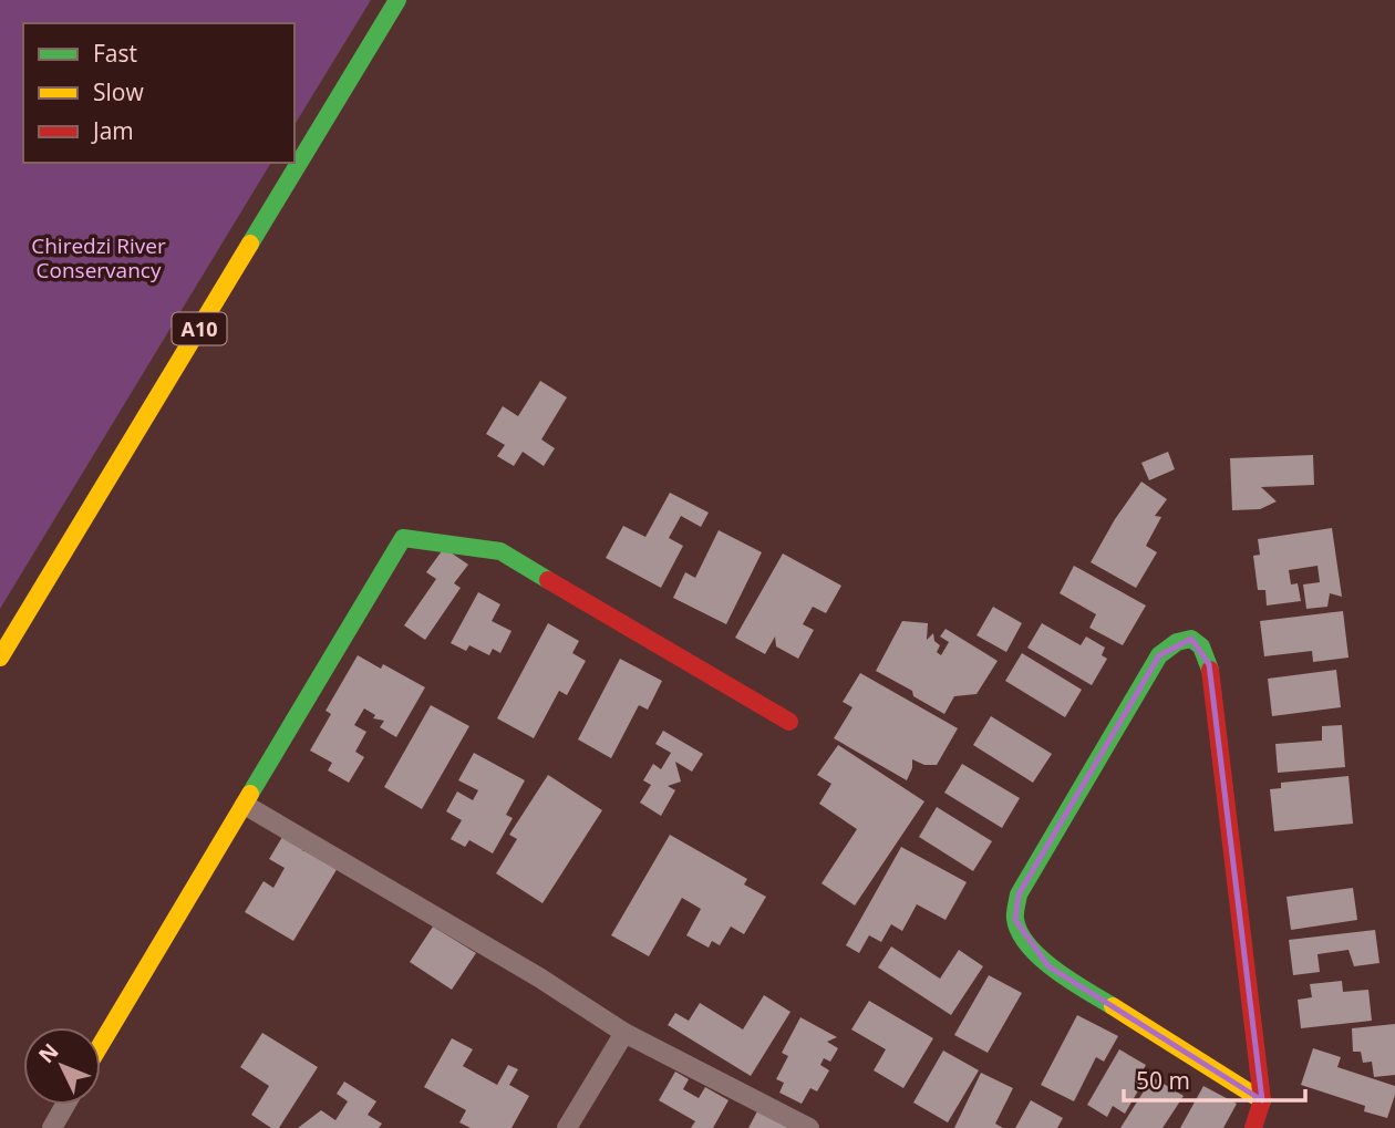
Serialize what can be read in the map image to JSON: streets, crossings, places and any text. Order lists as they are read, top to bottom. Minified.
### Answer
{"streets":{"main road":["A10"]},"parks":["Chiredzi River Conservancy"],"legend":["Fast","Slow","Jam"],"scale_bar":"50 m","north":"top left"}
